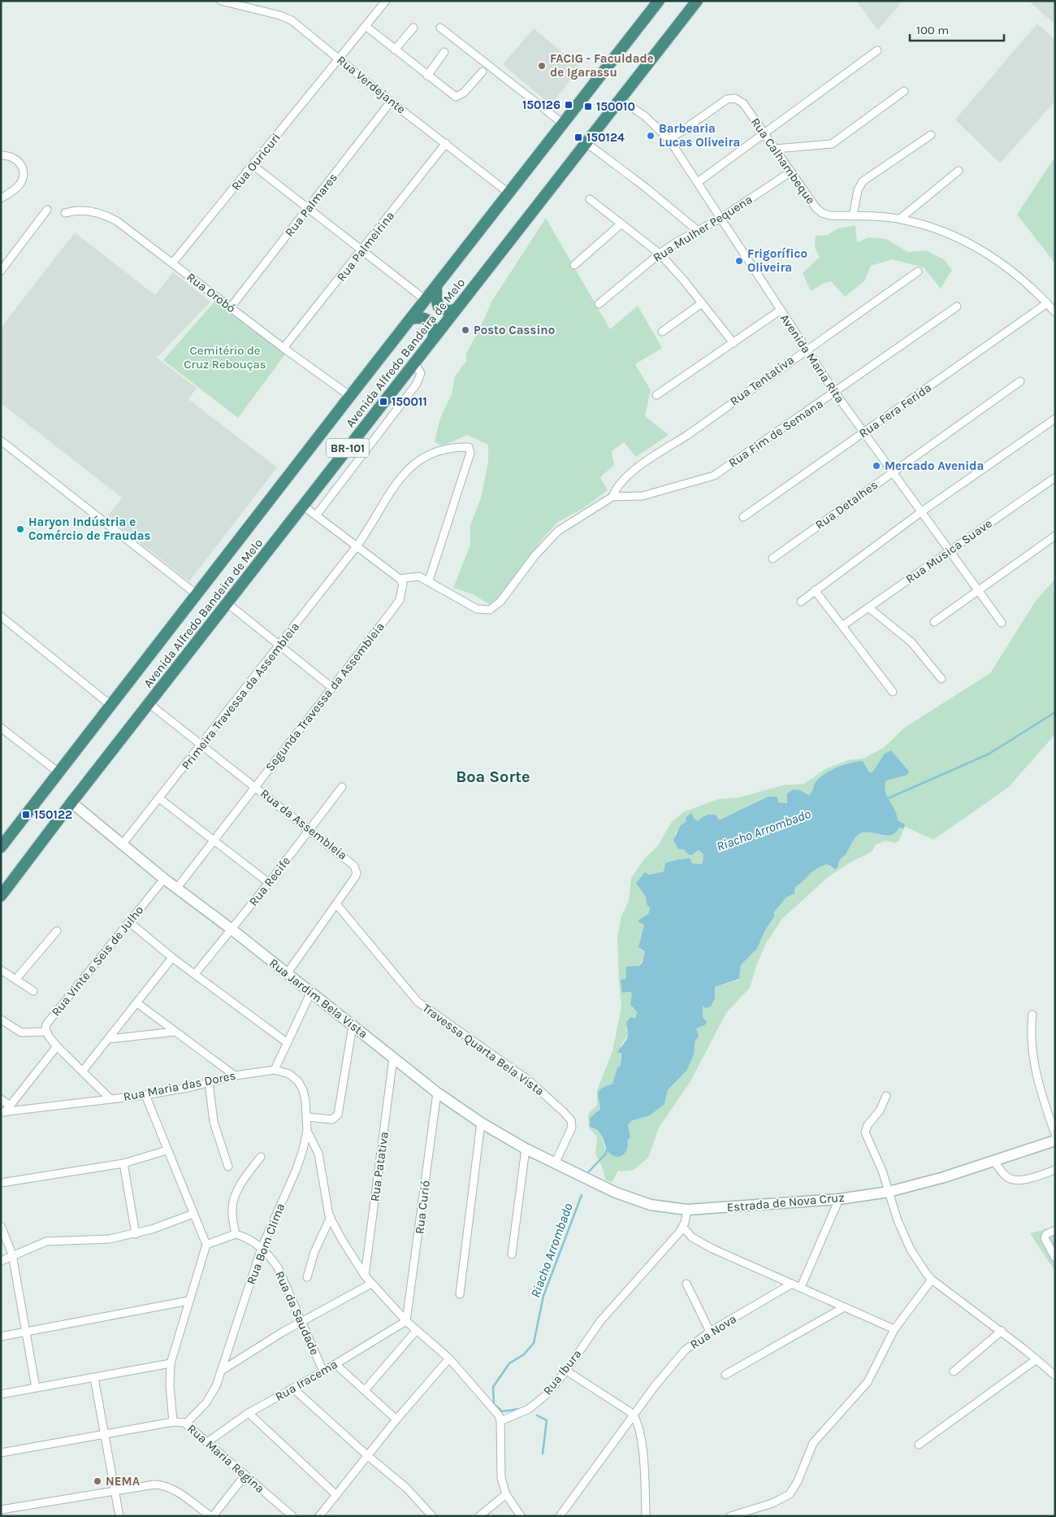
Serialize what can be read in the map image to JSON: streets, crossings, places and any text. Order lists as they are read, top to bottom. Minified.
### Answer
{"streets":{"highway":["Avenida Alfredo Bandeira de Melo","BR-101"],"main road":["Rua Jardim Bela Vista","Estrada de Nova Cruz"],"street":["Rua Verdejante","Rua Calhambeque","Rua Ouricuri","Rua Palmares","Rua Mulher Pequena","Rua Palmeirina","Rua Orobó","Avenida Maria Rita","Rua Tentativa","Rua Fera Ferida","Rua Fim de Semana","Rua Detalhes","Rua Musica Suave","Primeira Travessa da Assembleia","Segunda Travessa da Assembleia","Rua da Assembleia","Rua Recife","Rua Vinte e Seis de Julho","Travessa Quarta Bela Vista","Rua Maria das Dores","Rua Patativa","Rua Curió","Rua Bom Clima","Rua da Saudade","Rua Nova","Rua Ibura","Rua Iracema","Rua Maria Regina"]},"crossings":[["Rua Verdejante","Rua Ouricuri"],["Rua Verdejante","Rua Palmares"],["Rua Verdejante","Rua Palmeirina"],["Rua Verdejante","Avenida Alfredo Bandeira de Melo"],["Rua Calhambeque","Rua Mulher Pequena"],["Rua Calhambeque","Avenida Maria Rita"],["Rua Calhambeque","Rua Fera Ferida"],["Rua Ouricuri","Rua Orobó"],["Rua Palmares","Rua Orobó"],["Rua Mulher Pequena","Avenida Maria Rita"],["Rua Palmeirina","Rua Orobó"],["Rua Orobó","Avenida Alfredo Bandeira de Melo"],["Avenida Alfredo Bandeira de Melo","Avenida Maria Rita"],["Avenida Alfredo Bandeira de Melo","Rua da Assembleia"],["Avenida Alfredo Bandeira de Melo","Rua Jardim Bela Vista"],["Avenida Maria Rita","Rua Tentativa"],["Avenida Maria Rita","Rua Fera Ferida"],["Avenida Maria Rita","Rua Fim de Semana"],["Avenida Maria Rita","Rua Detalhes"],["Avenida Maria Rita","Rua Musica Suave"],["Rua Tentativa","Rua Fim de Semana"],["Primeira Travessa da Assembleia","Rua da Assembleia"],["Primeira Travessa da Assembleia","Rua Jardim Bela Vista"],["Segunda Travessa da Assembleia","Rua da Assembleia"],["Segunda Travessa da Assembleia","Rua Jardim Bela Vista"],["Rua da Assembleia","Rua Recife"],["Rua da Assembleia","Rua Jardim Bela Vista"],["Rua da Assembleia","Travessa Quarta Bela Vista"],["Rua Recife","Rua Jardim Bela Vista"],["Rua Vinte e Seis de Julho","Rua Jardim Bela Vista"],["Rua Vinte e Seis de Julho","Rua Maria das Dores"],["Rua Jardim Bela Vista","Travessa Quarta Bela Vista"],["Rua Jardim Bela Vista","Rua Patativa"],["Rua Jardim Bela Vista","Estrada de Nova Cruz"],["Rua Jardim Bela Vista","Rua Curió"],["Rua Maria das Dores","Rua Bom Clima"],["Estrada de Nova Cruz","Rua Ibura"],["Rua Curió","Rua Iracema"],["Rua Bom Clima","Rua da Saudade"],["Rua Bom Clima","Rua Maria Regina"],["Rua da Saudade","Rua Iracema"],["Rua Iracema","Rua Maria Regina"]],"districts":["Boa Sorte"],"water":["Riacho Arrombado"],"parks":["Cemitério de Cruz Rebouças"],"places":{"other":["FACIG - Faculdade de Igarassu","Barbearia Lucas Oliveira","Frigorífico Oliveira","Posto Cassino","Mercado Avenida","Haryon Indústria e Comércio de Fraudas","NEMA"],"transit":["150126","150010","150124","150011","150122"]},"scale_bar":"100 m"}
